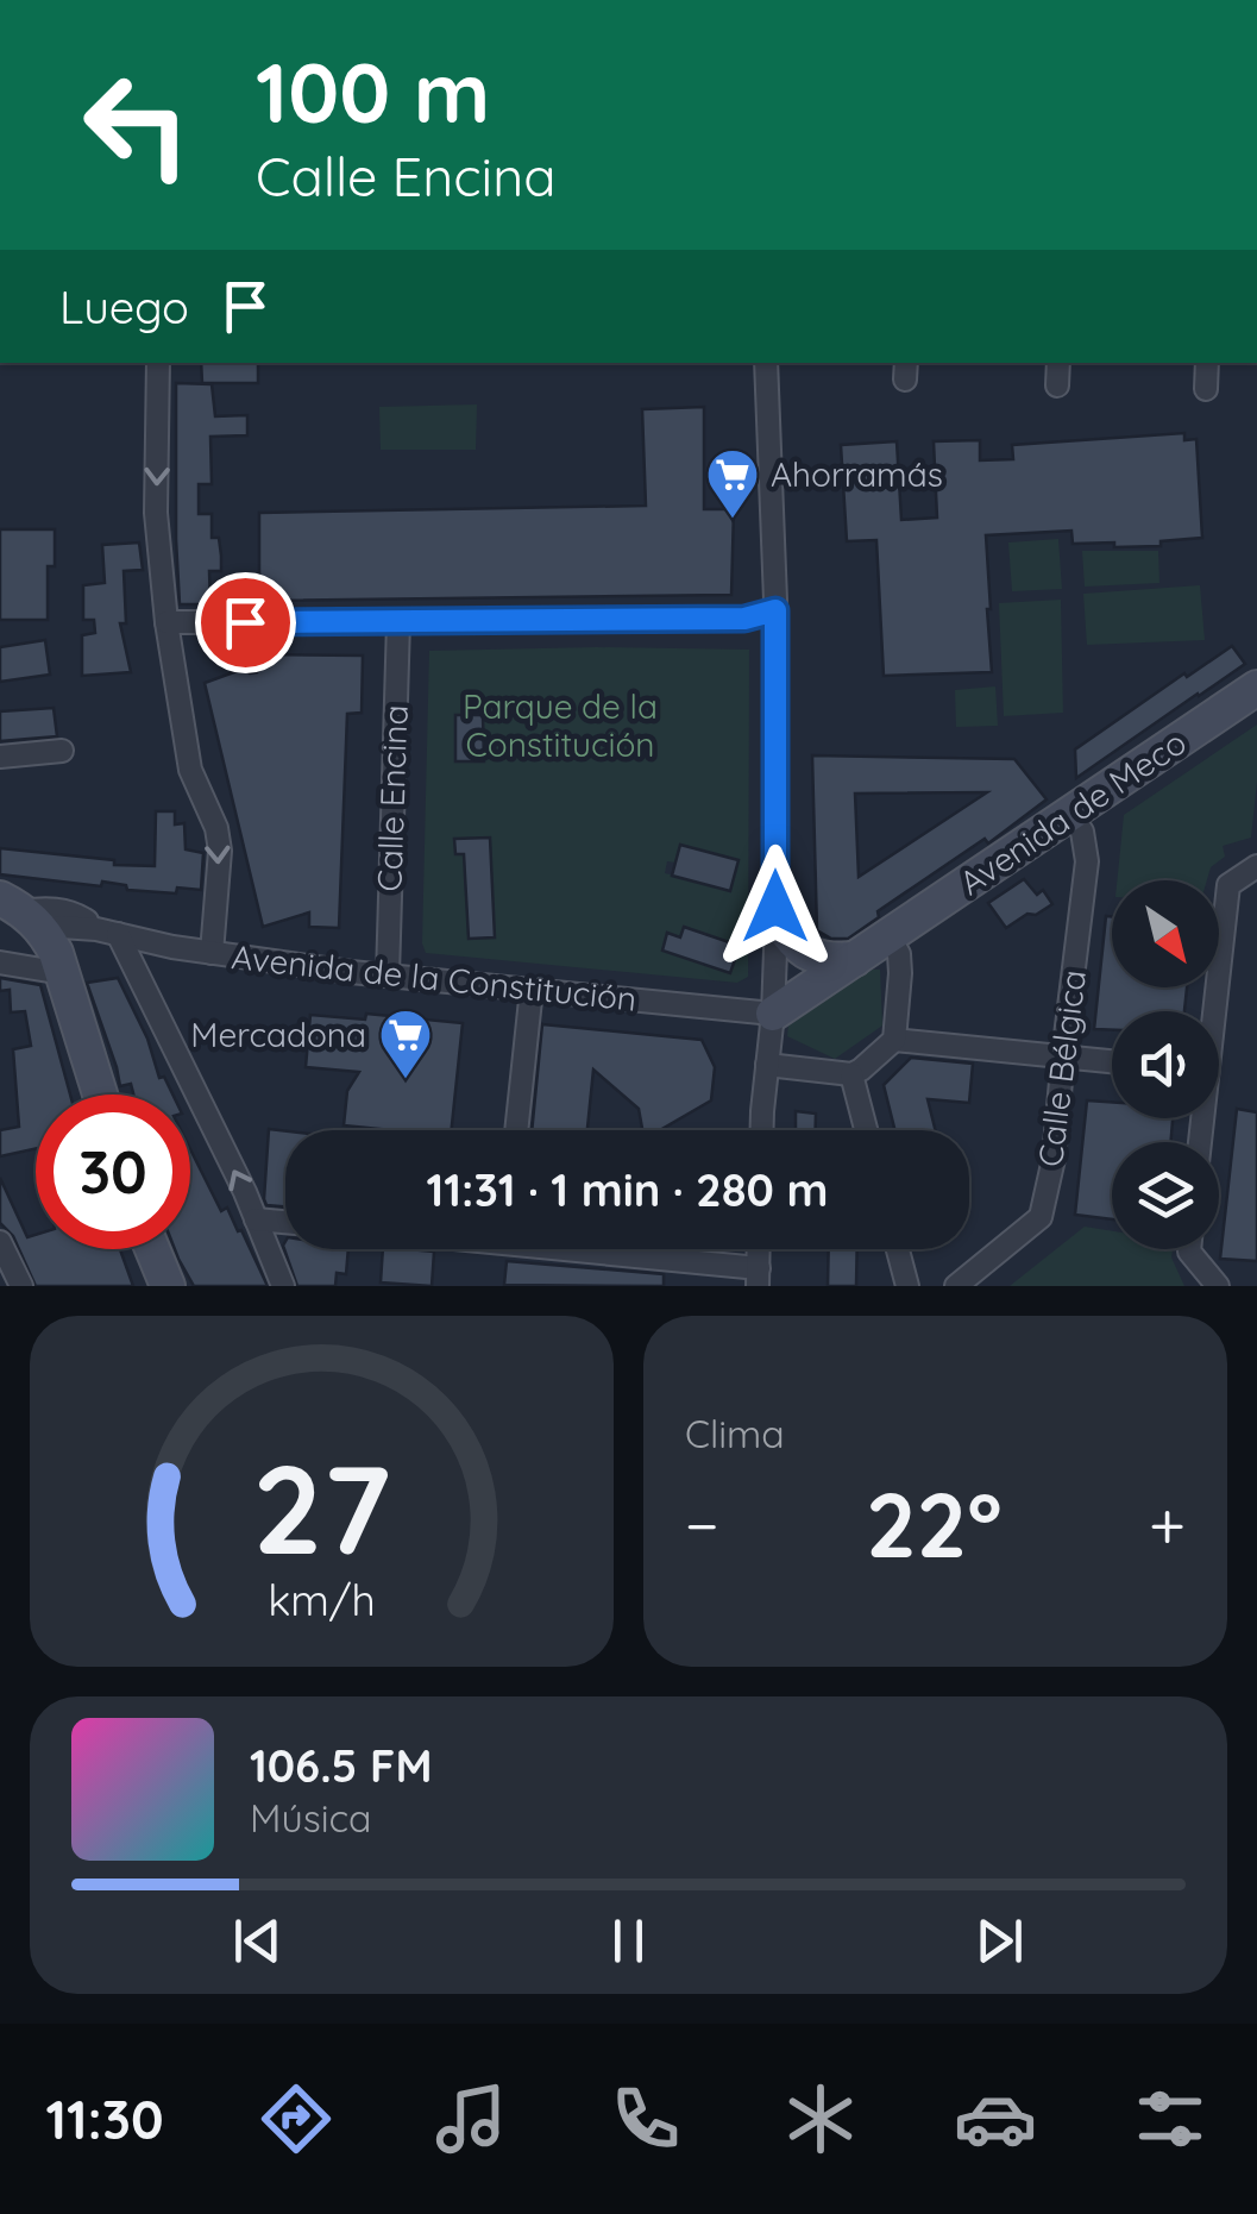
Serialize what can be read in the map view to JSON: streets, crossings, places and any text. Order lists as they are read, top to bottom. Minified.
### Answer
{"streets":{"street":["Calle Encina","Avenida de Meco","Avenida de la Constitución","Calle Bélgica"]},"crossings":[["Calle Encina","Avenida de la Constitución"],["Avenida de Meco","Avenida de la Constitución"],["Avenida de Meco","Calle Bélgica"]],"parks":["Parque de la Constitución"],"places":{"supermarket":["Ahorramás","Mercadona"]},"north":"bottom right","page":{"turn":["100 m","Calle Encina"],"then":"Luego","limit":"30","trip":"11:31 · 1 min · 280 m","tile":"Clima","heat":["−","22°","+"],"song":["106.5 FM","Música"],"tabs":"11:30","gauge":["27","km/h"]}}
